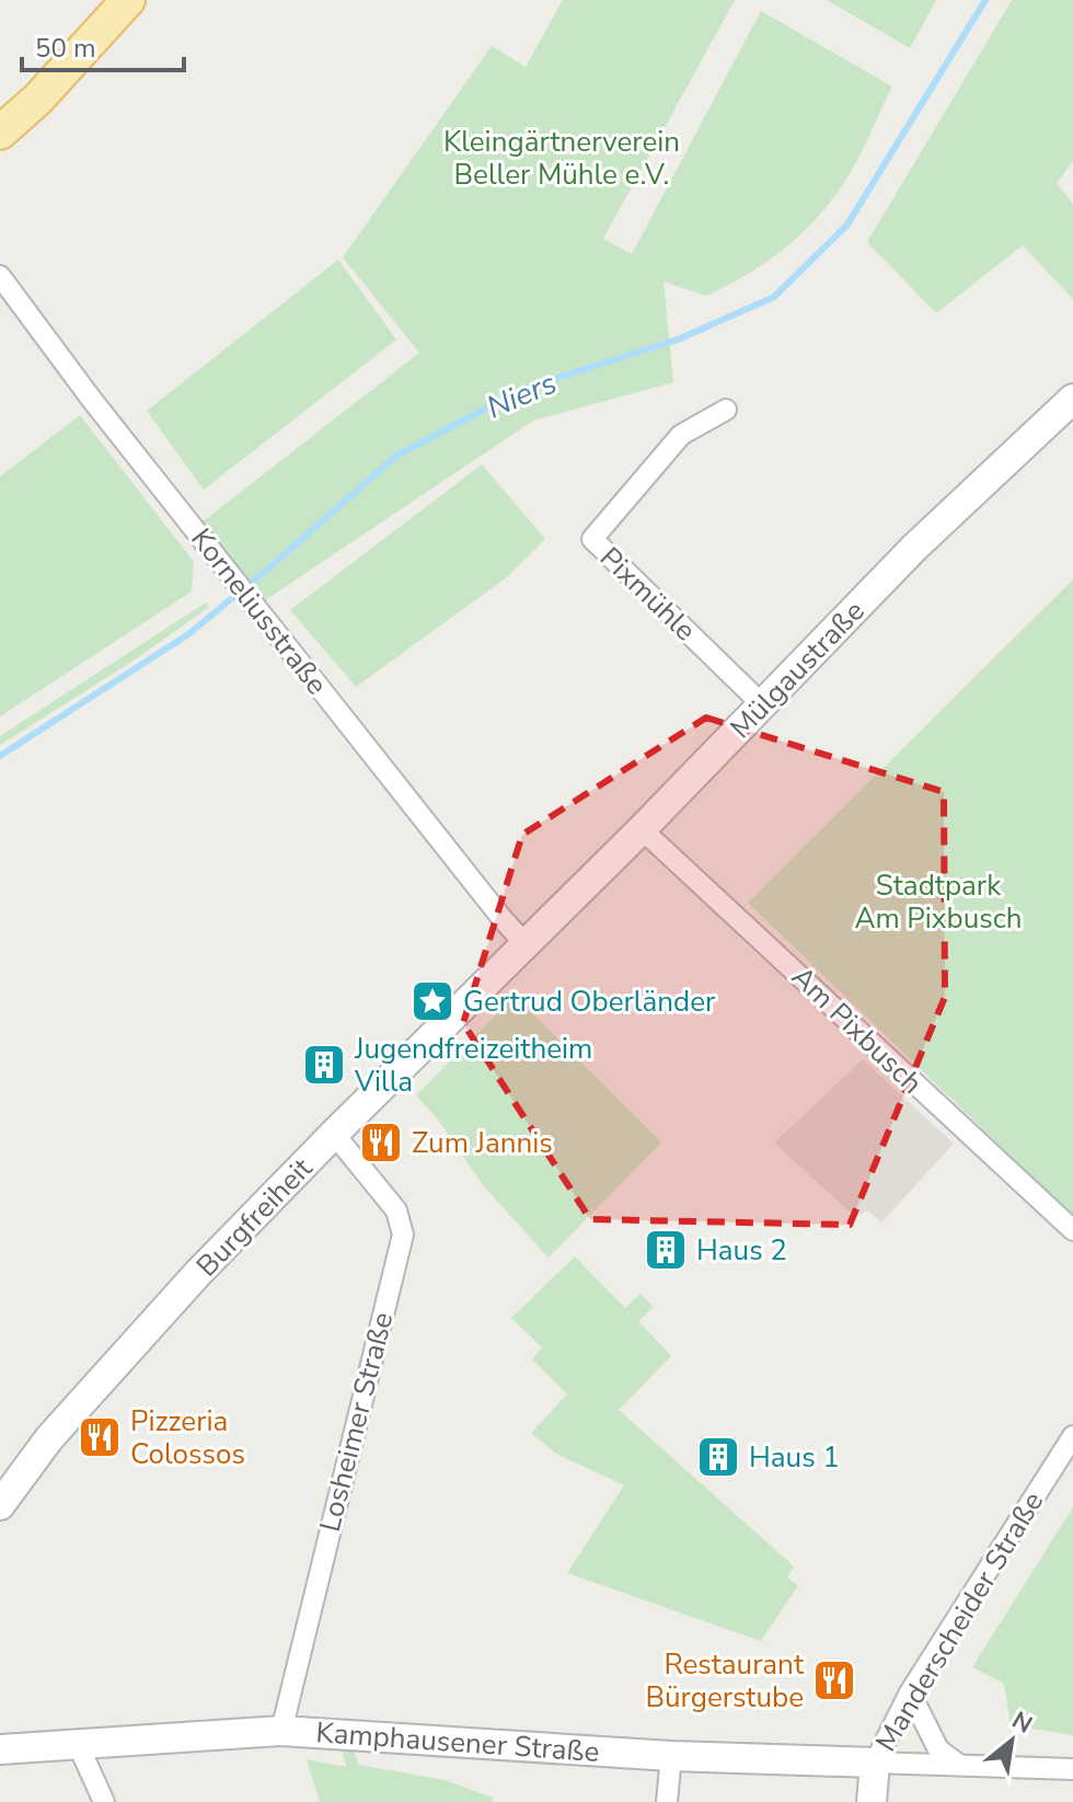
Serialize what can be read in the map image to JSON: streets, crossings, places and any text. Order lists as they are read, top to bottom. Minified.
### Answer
{"streets":{"street":["Pixmühle","Korneliusstraße","Mülgaustraße","Am Pixbusch","Burgfreiheit","Losheimer Straße","Manderscheider Straße","Kamphausener Straße"]},"crossings":[["Pixmühle","Mülgaustraße"],["Korneliusstraße","Mülgaustraße"],["Korneliusstraße","Burgfreiheit"],["Mülgaustraße","Am Pixbusch"],["Mülgaustraße","Burgfreiheit"],["Burgfreiheit","Losheimer Straße"],["Losheimer Straße","Kamphausener Straße"],["Manderscheider Straße","Kamphausener Straße"]],"water":["Niers"],"parks":["Kleingärtnerverein Beller Mühle e.V.","Stadtpark Am Pixbusch"],"places":{"place":["Gertrud Oberländer"],"building":["Jugendfreizeitheim Villa","Haus 2","Haus 1"],"restaurant":["Zum Jannis","Pizzeria Colossos","Restaurant Bürgerstube"]},"scale_bar":"50 m","north":"top right"}
